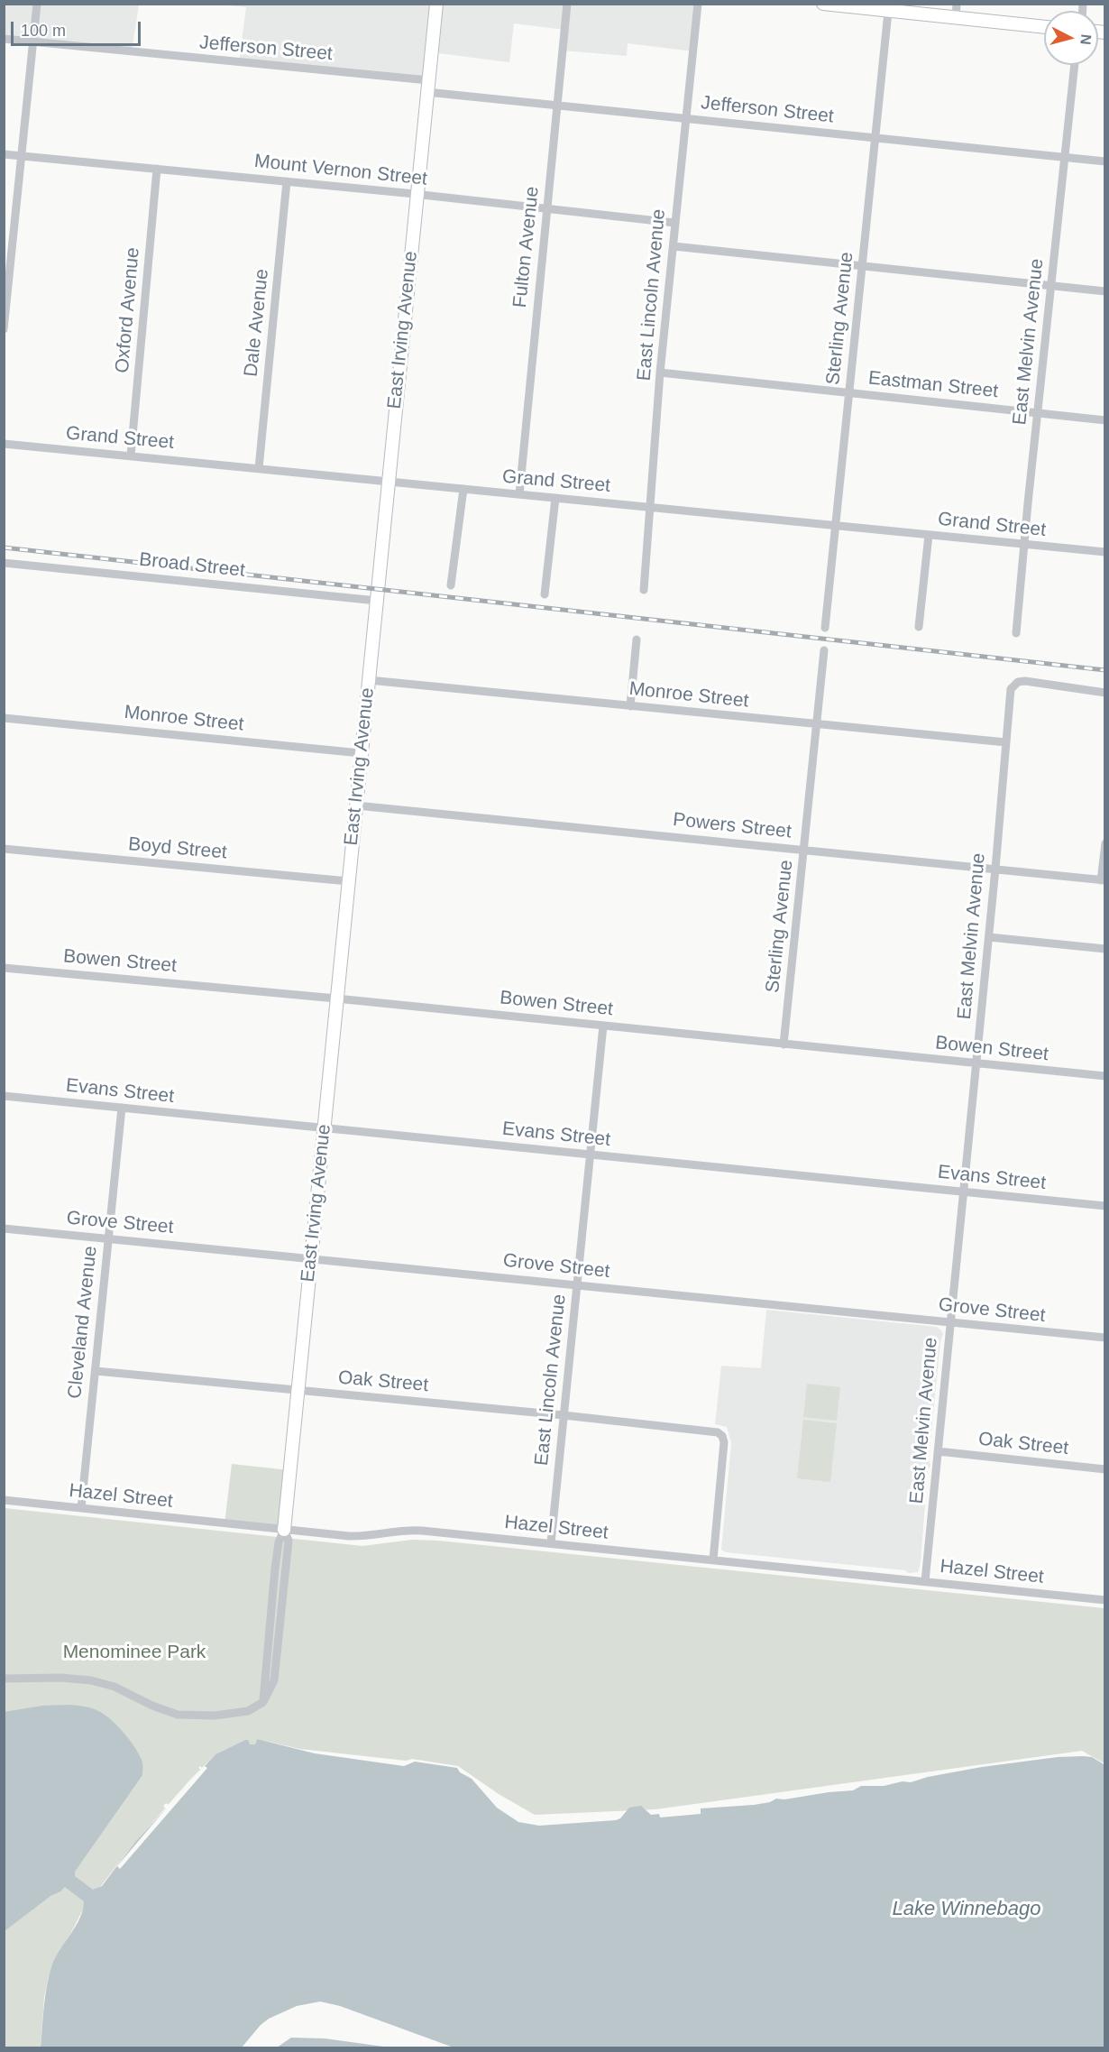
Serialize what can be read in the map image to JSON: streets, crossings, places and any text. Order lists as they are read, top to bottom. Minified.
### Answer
{"streets":{"street":["Jefferson Street","Mount Vernon Street","Fulton Avenue","East Lincoln Avenue","Oxford Avenue","Sterling Avenue","Dale Avenue","East Irving Avenue","East Melvin Avenue","Eastman Street","Grand Street","Broad Street","Monroe Street","Powers Street","Boyd Street","Bowen Street","Evans Street","Grove Street","Cleveland Avenue","Oak Street","Hazel Street"]},"crossings":[["Jefferson Street","Fulton Avenue"],["Jefferson Street","East Lincoln Avenue"],["Jefferson Street","Sterling Avenue"],["Jefferson Street","East Irving Avenue"],["Jefferson Street","East Melvin Avenue"],["Mount Vernon Street","Fulton Avenue"],["Mount Vernon Street","East Lincoln Avenue"],["Mount Vernon Street","Oxford Avenue"],["Mount Vernon Street","Dale Avenue"],["Mount Vernon Street","East Irving Avenue"],["Fulton Avenue","Grand Street"],["East Lincoln Avenue","Eastman Street"],["East Lincoln Avenue","Grand Street"],["East Lincoln Avenue","Bowen Street"],["East Lincoln Avenue","Evans Street"],["East Lincoln Avenue","Grove Street"],["East Lincoln Avenue","Oak Street"],["East Lincoln Avenue","Hazel Street"],["Oxford Avenue","Grand Street"],["Sterling Avenue","Eastman Street"],["Sterling Avenue","Grand Street"],["Sterling Avenue","Monroe Street"],["Sterling Avenue","Powers Street"],["Sterling Avenue","Bowen Street"],["Dale Avenue","Grand Street"],["East Irving Avenue","Grand Street"],["East Irving Avenue","Broad Street"],["East Irving Avenue","Monroe Street"],["East Irving Avenue","Powers Street"],["East Irving Avenue","Boyd Street"],["East Irving Avenue","Bowen Street"],["East Irving Avenue","Evans Street"],["East Irving Avenue","Grove Street"],["East Irving Avenue","Oak Street"],["East Irving Avenue","Hazel Street"],["East Melvin Avenue","Eastman Street"],["East Melvin Avenue","Grand Street"],["East Melvin Avenue","Monroe Street"],["East Melvin Avenue","Powers Street"],["East Melvin Avenue","Bowen Street"],["East Melvin Avenue","Evans Street"],["East Melvin Avenue","Grove Street"],["East Melvin Avenue","Oak Street"],["East Melvin Avenue","Hazel Street"],["Evans Street","Cleveland Avenue"],["Grove Street","Cleveland Avenue"],["Cleveland Avenue","Oak Street"],["Cleveland Avenue","Hazel Street"],["Oak Street","Hazel Street"]],"water":["Lake Winnebago"],"parks":["Menominee Park"],"scale_bar":"100 m","north":"right"}
